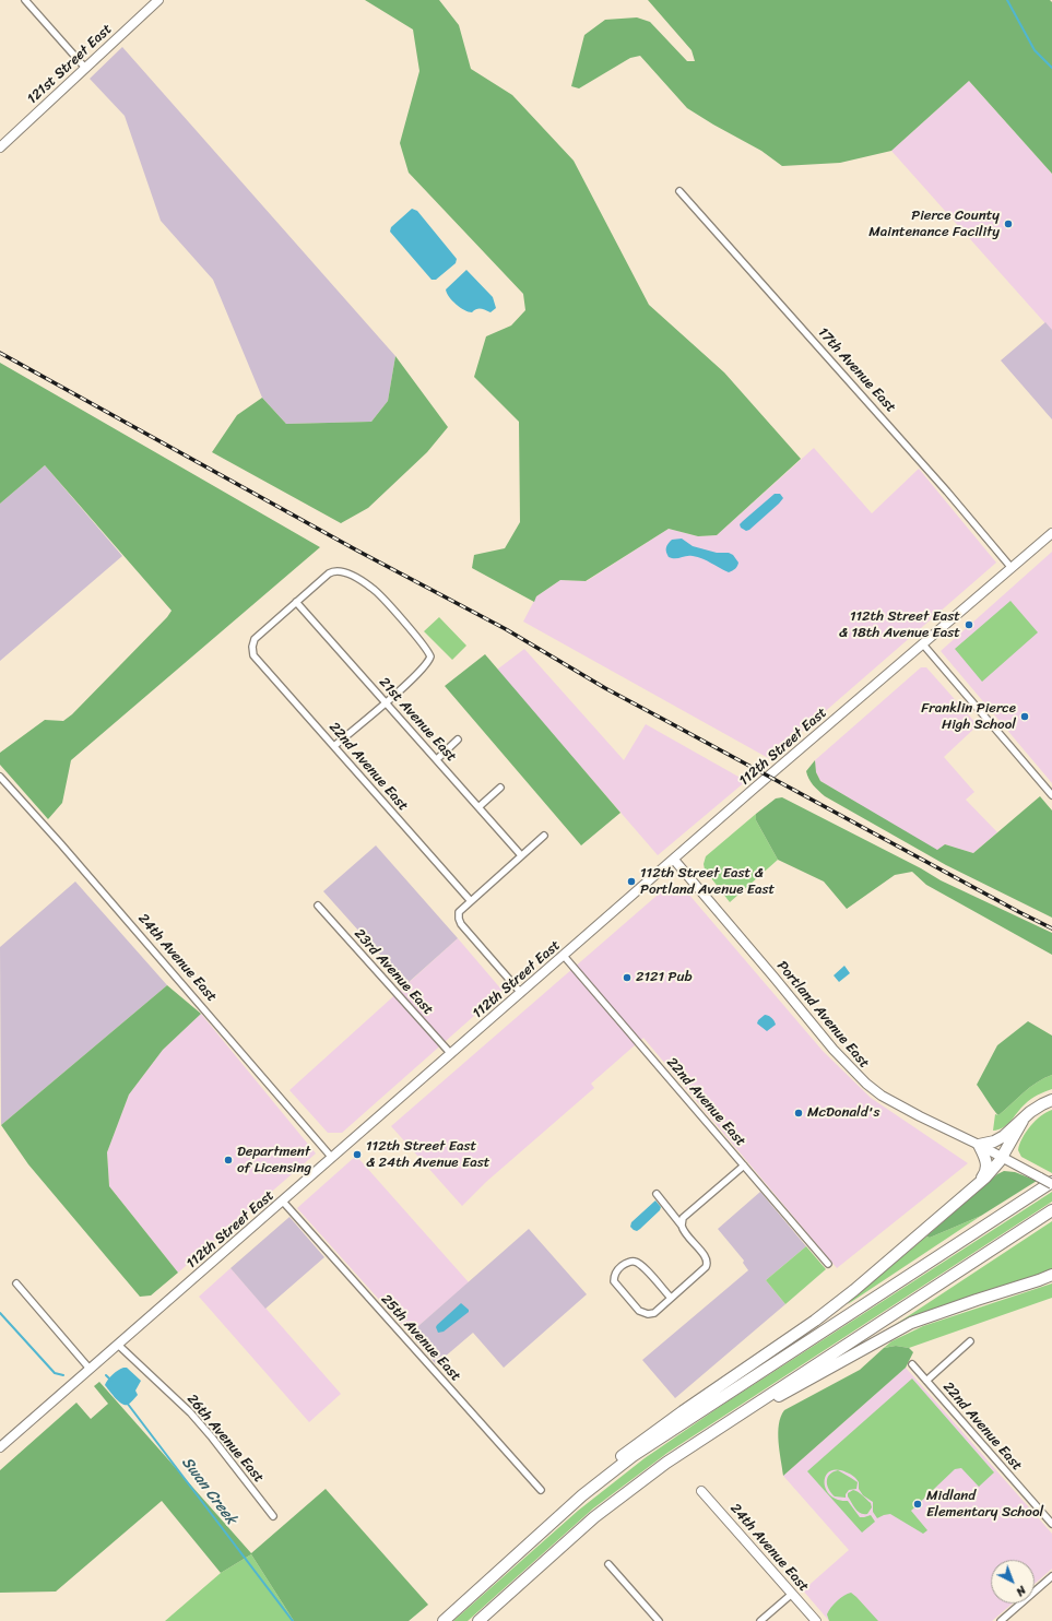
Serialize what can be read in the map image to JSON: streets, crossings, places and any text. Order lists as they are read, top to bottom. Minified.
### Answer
{"streets":{"main road":["121st Street East","112th Street East","24th Avenue East","Portland Avenue East"],"street":["17th Avenue East","21st Avenue East","22nd Avenue East","23rd Avenue East","25th Avenue East","26th Avenue East"]},"crossings":[["17th Avenue East","112th Street East"],["21st Avenue East","22nd Avenue East"],["112th Street East","22nd Avenue East"],["112th Street East","24th Avenue East"],["112th Street East","23rd Avenue East"],["112th Street East","Portland Avenue East"],["112th Street East","25th Avenue East"],["112th Street East","26th Avenue East"]],"water":["Swan Creek"],"places":["Pierce County Maintenance Facility","112th Street East & 18th Avenue East","Franklin Pierce High School","112th Street East & Portland Avenue East","2121 Pub","McDonald's","112th Street East & 24th Avenue East","Department of Licensing","Midland Elementary School"],"north":"bottom right"}
